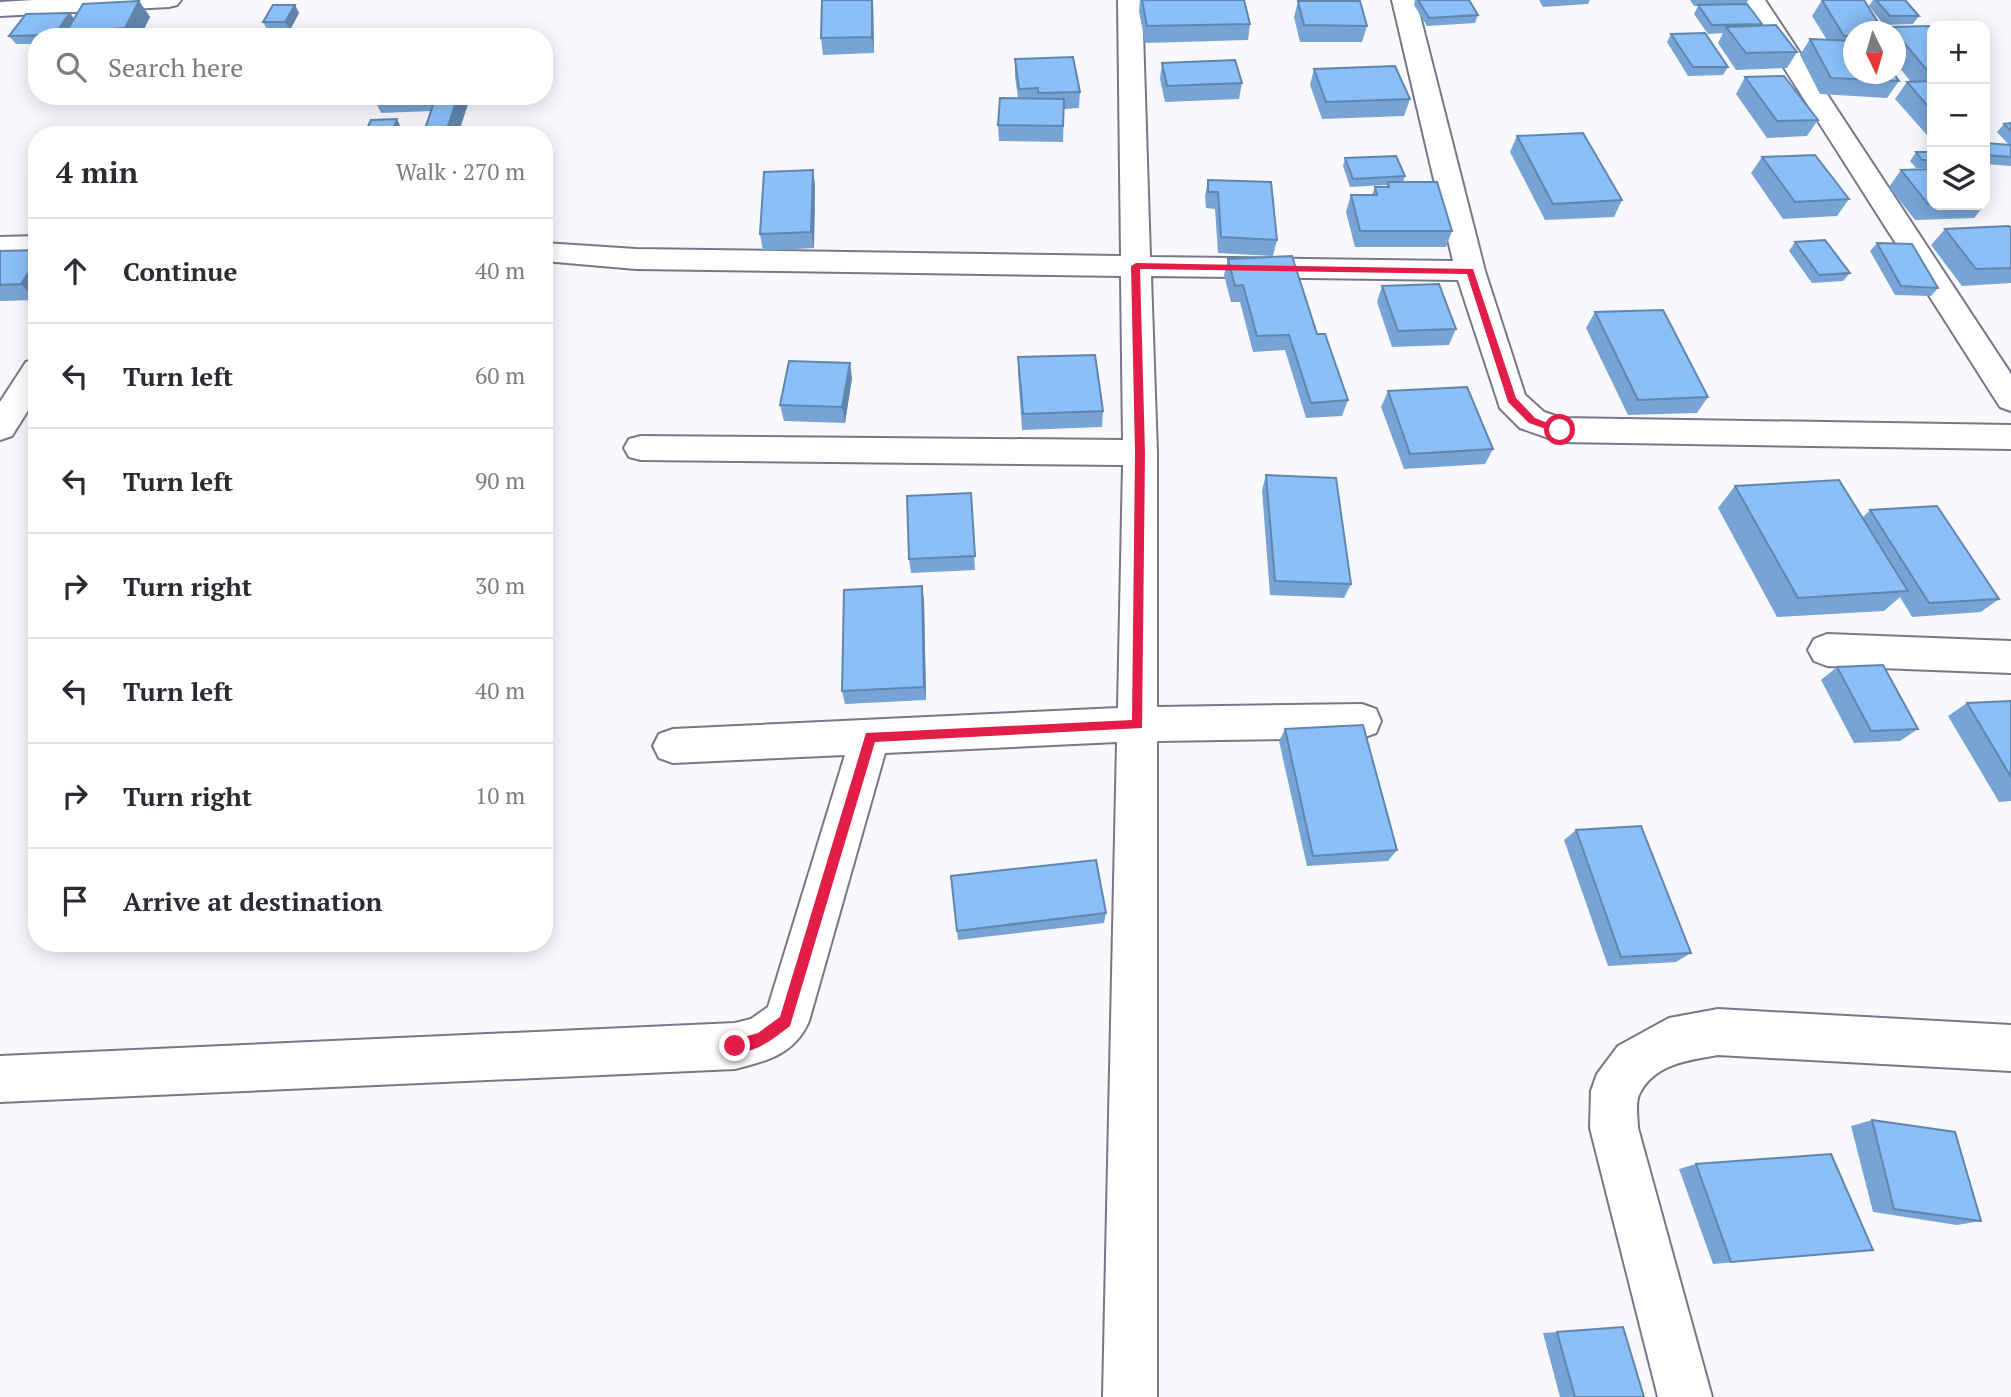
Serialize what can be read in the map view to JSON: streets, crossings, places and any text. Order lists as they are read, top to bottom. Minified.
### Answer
{"north":"bottom","page":{"map_buttons":["+","−"],"search":"Search here","heading":["4 min","Walk · 270 m"],"list":[["Continue","40 m"],["Turn left","60 m"],["Turn left","90 m"],["Turn right","30 m"],["Turn left","40 m"],["Turn right","10 m"],"Arrive at destination"]}}
